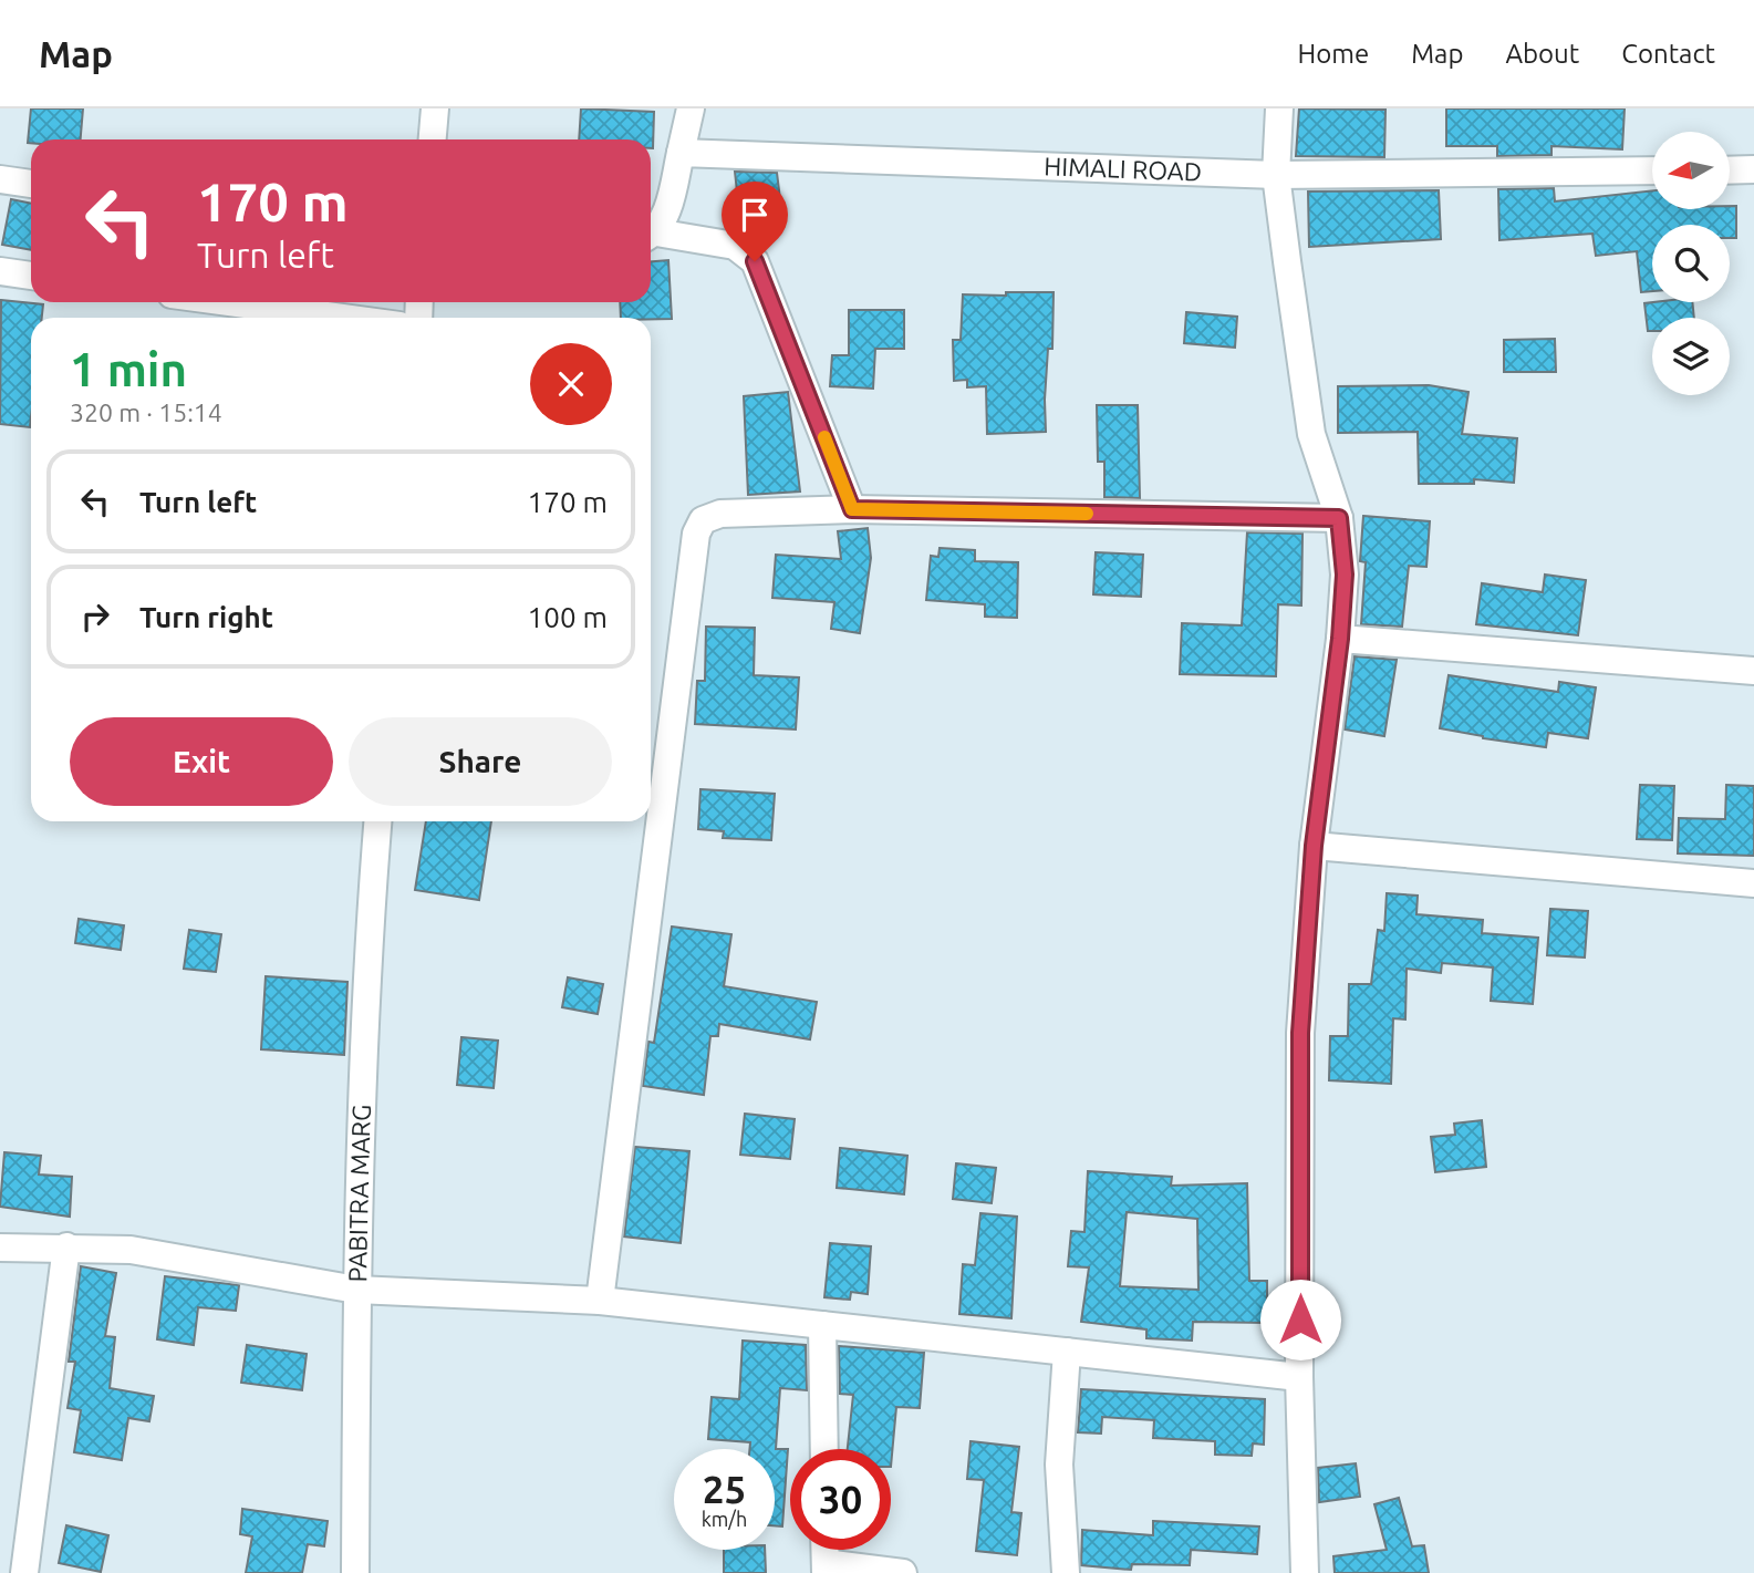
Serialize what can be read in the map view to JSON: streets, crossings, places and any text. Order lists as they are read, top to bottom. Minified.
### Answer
{"streets":{"street":["HIMALI ROAD","PABITRA MARG"]},"north":"left","page":{"header":"Map","nav":["Home","Map","About","Contact"],"turn":["170 m","Turn left"],"heading":["1 min","320 m · 15:14"],"list":[{"name":"Turn left","value":"170 m"},{"name":"Turn right","value":"100 m"}],"buttons":["Exit","Share"],"speed":"25 km/h","limit":"30"}}
